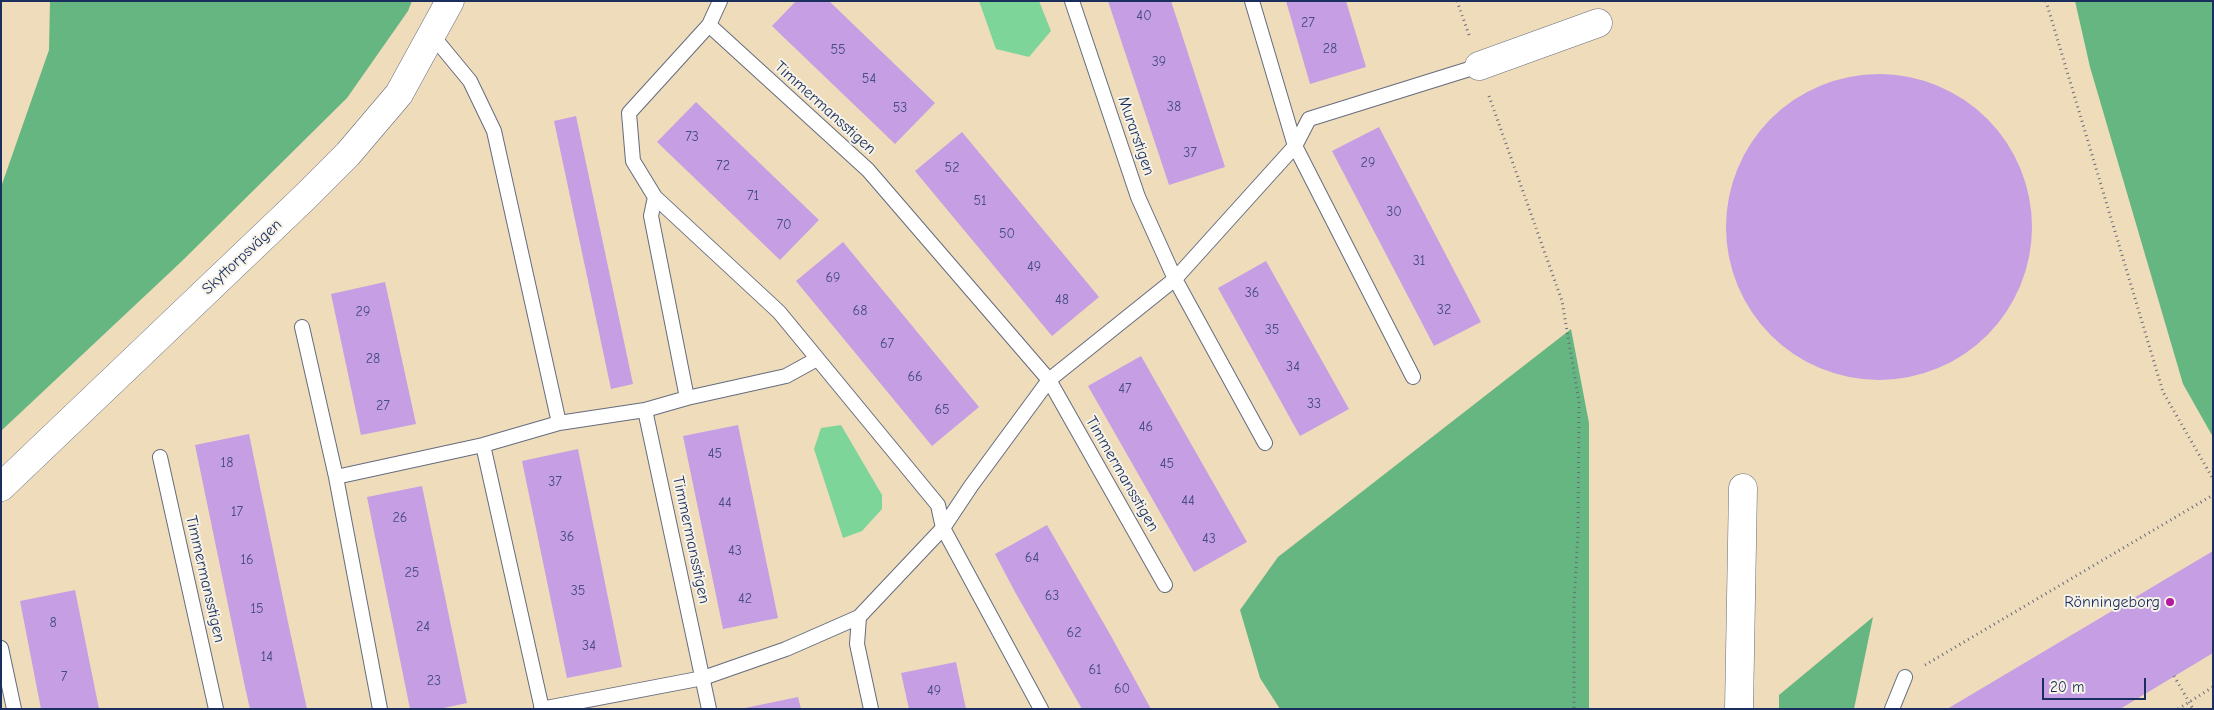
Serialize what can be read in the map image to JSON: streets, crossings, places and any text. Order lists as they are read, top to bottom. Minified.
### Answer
{"streets":{"street":["Skyttorpsvägen"],"lane":["Timmermansstigen","Murarstigen"]},"places":["Rönningeborg"],"house_numbers":["40","27","28","55","39","54","38","53","73","37","29","72","52","71","51","30","70","50","31","49","69","36","48","32","68","29","35","67","28","34","66","47","33","27","65","46","45","18","45","37","44","44","17","26","36","43","43","64","16","25","35","63","42","15","8","24","62","34","14","61","7","23","60","49"],"scale_bar":"20 m"}
